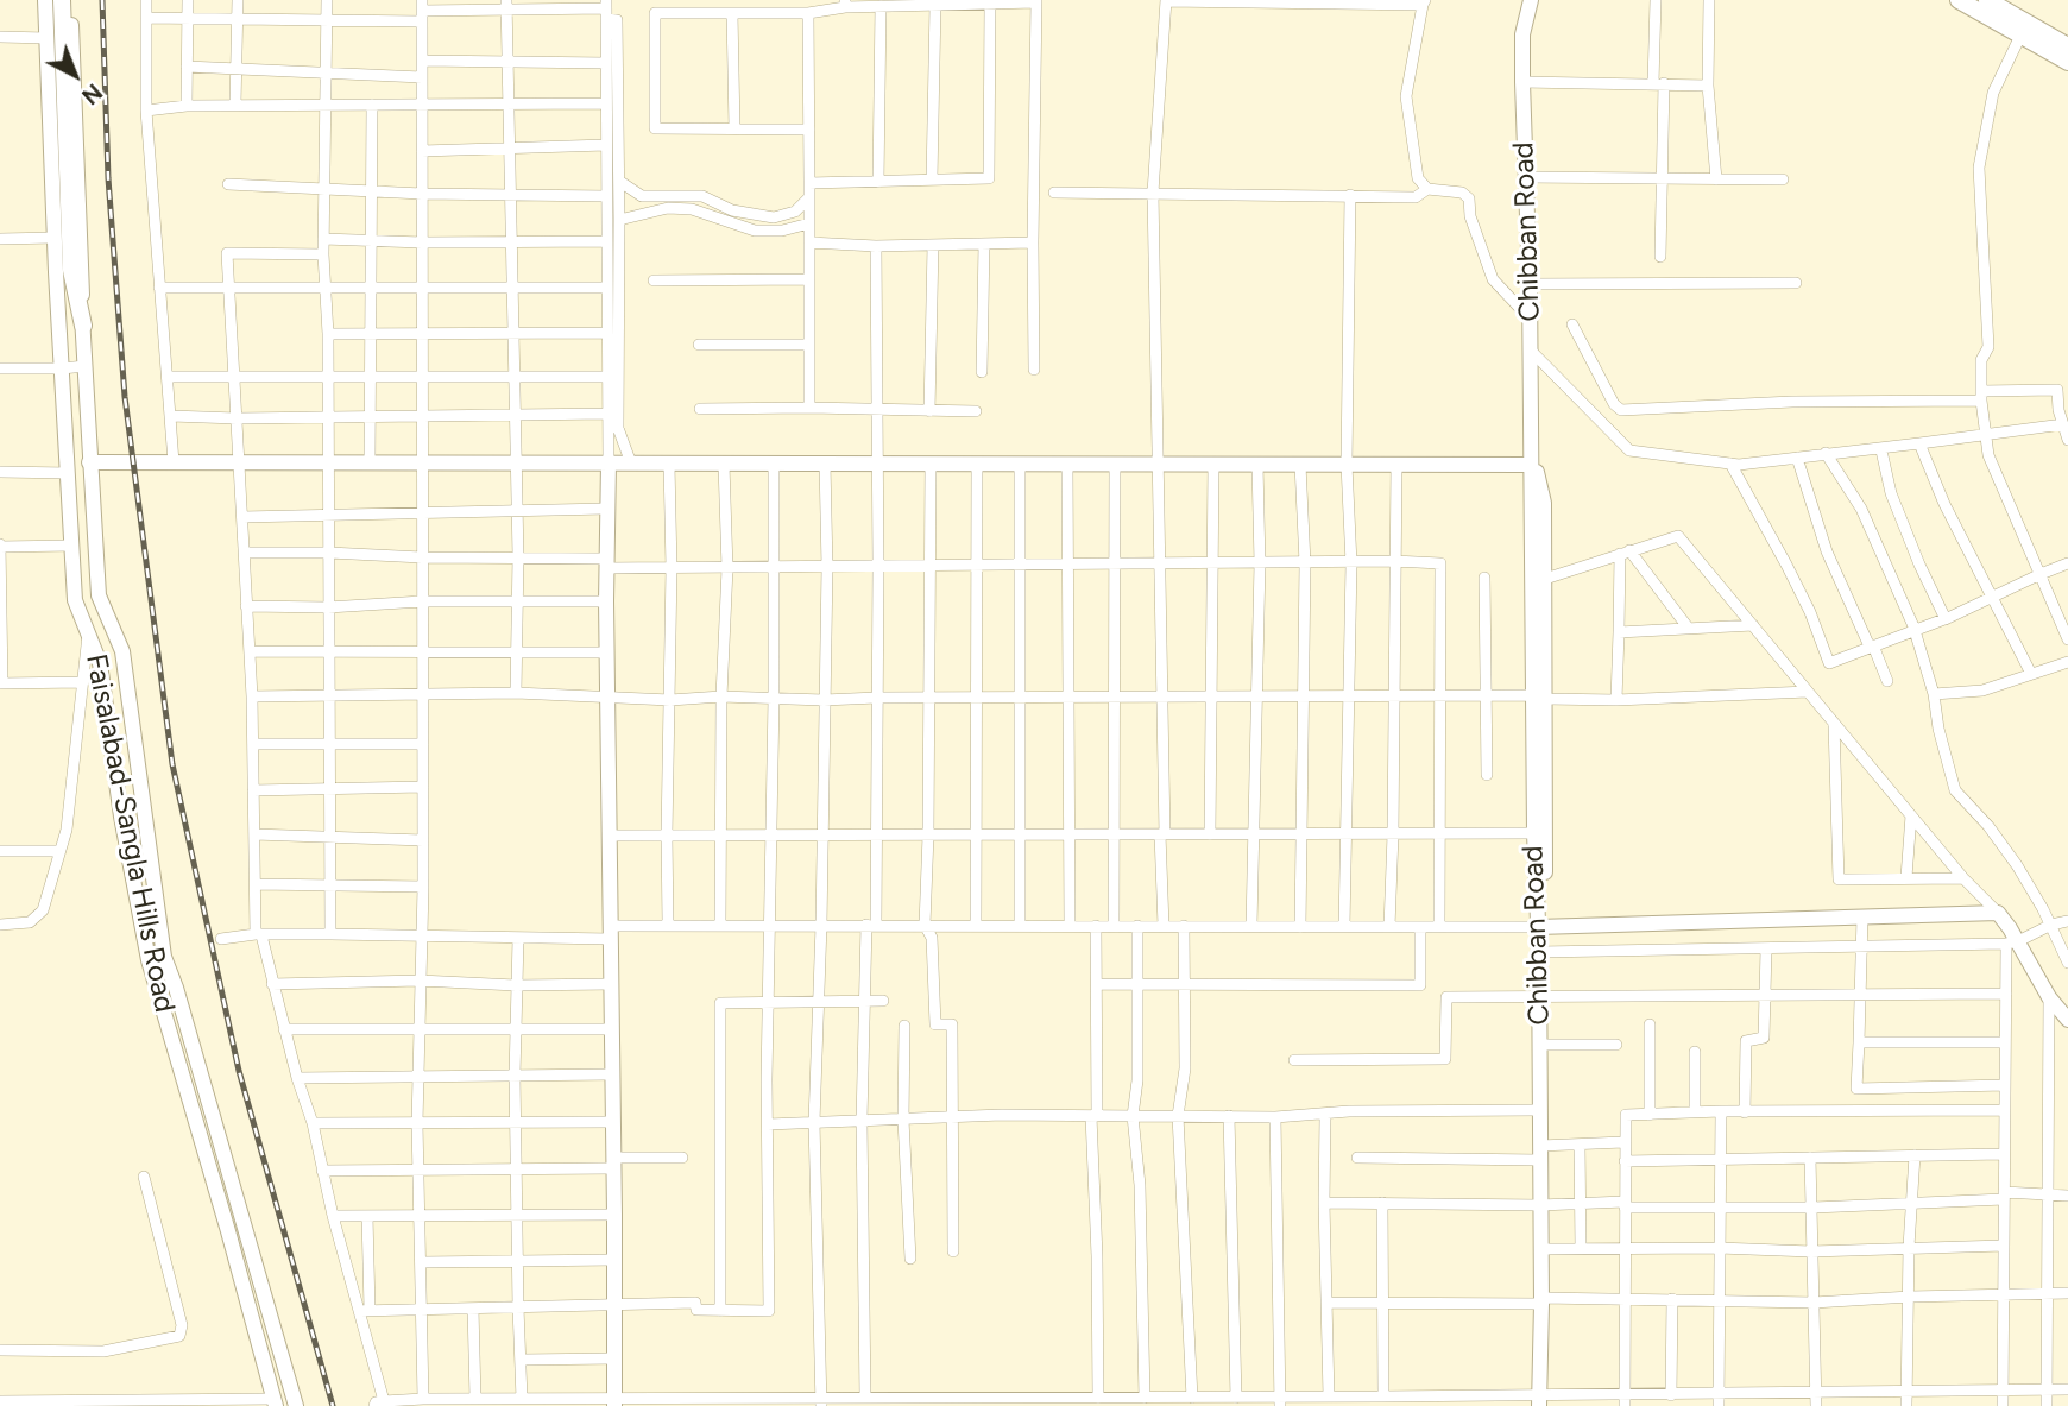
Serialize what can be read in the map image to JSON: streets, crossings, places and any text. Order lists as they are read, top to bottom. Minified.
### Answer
{"streets":{"street":["Chibban Road","Faisalabad-Sangla Hills Road"]},"north":"bottom right"}
